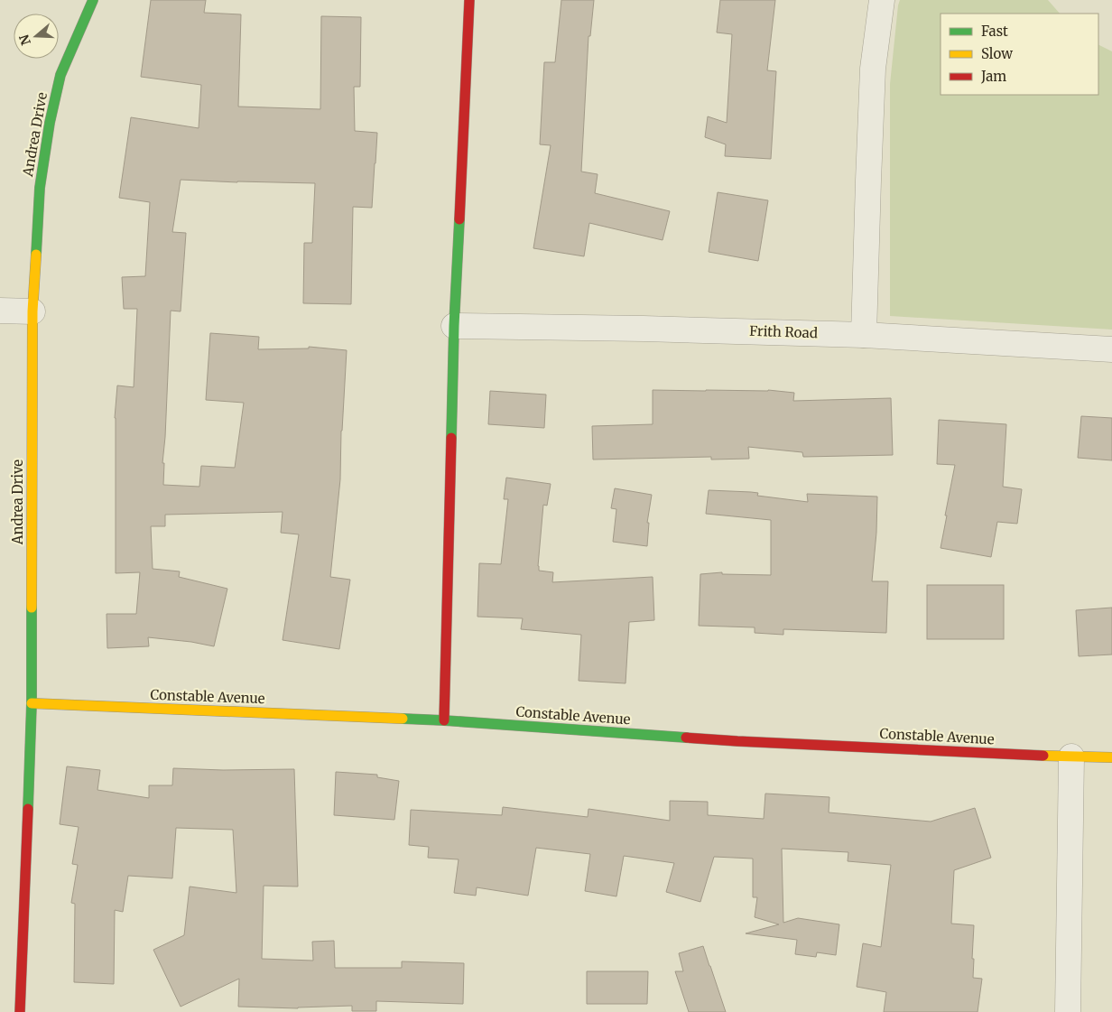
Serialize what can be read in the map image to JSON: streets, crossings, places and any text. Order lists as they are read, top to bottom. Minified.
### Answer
{"streets":{"street":["Andrea Drive","Frith Road","Constable Avenue"]},"crossings":[["Andrea Drive","Constable Avenue"]],"legend":["Fast","Slow","Jam"],"north":"left"}
